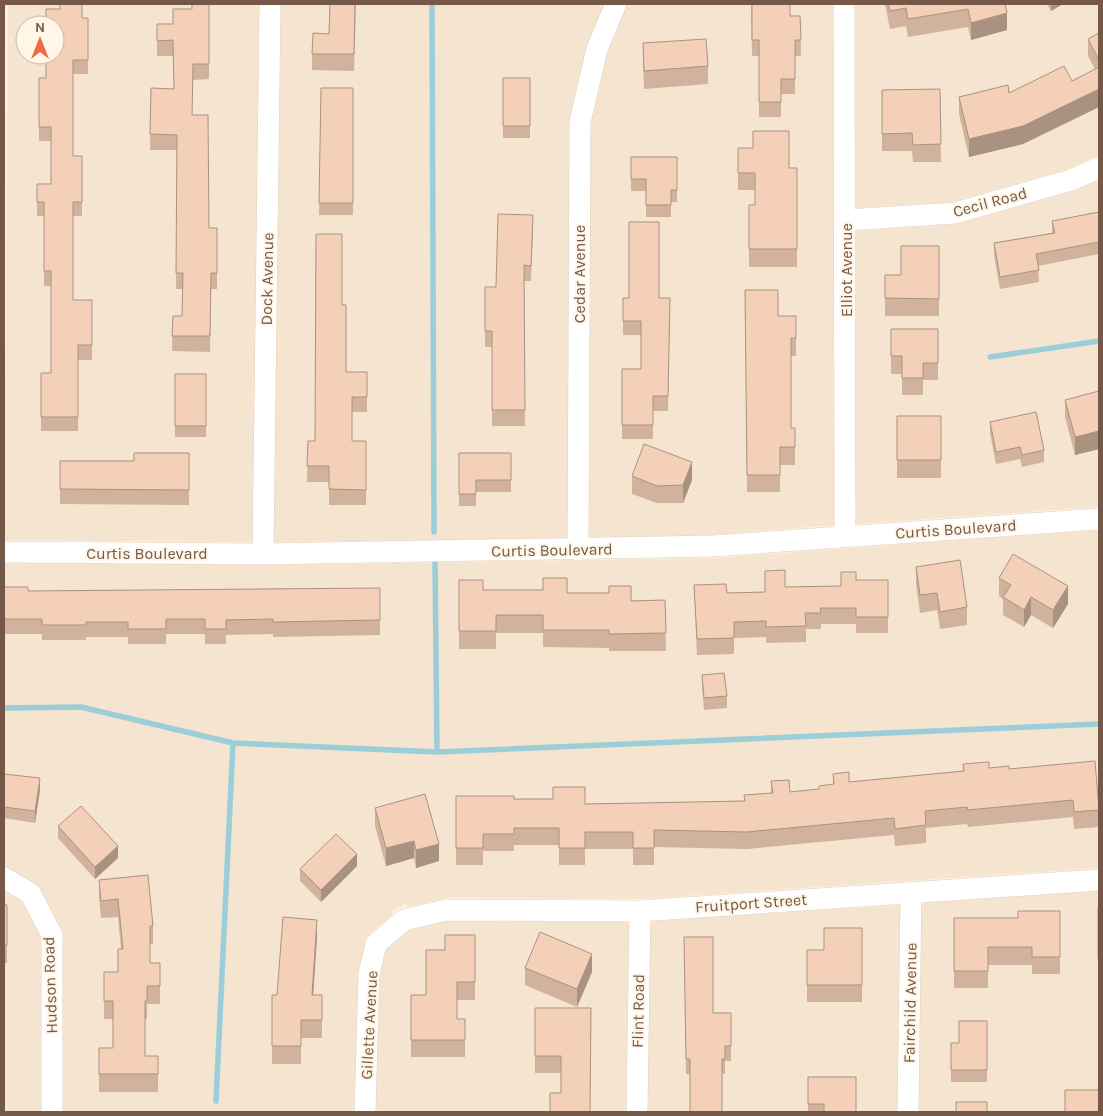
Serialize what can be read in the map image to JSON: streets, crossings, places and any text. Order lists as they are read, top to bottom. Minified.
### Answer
{"streets":{"street":["Cecil Road","Elliot Avenue","Cedar Avenue","Dock Avenue","Curtis Boulevard","Fruitport Street","Hudson Road","Fairchild Avenue","Flint Road","Gillette Avenue"]},"crossings":[["Cecil Road","Elliot Avenue"],["Elliot Avenue","Curtis Boulevard"],["Cedar Avenue","Curtis Boulevard"],["Dock Avenue","Curtis Boulevard"],["Fruitport Street","Fairchild Avenue"],["Fruitport Street","Flint Road"],["Fruitport Street","Gillette Avenue"]],"north":"top"}
